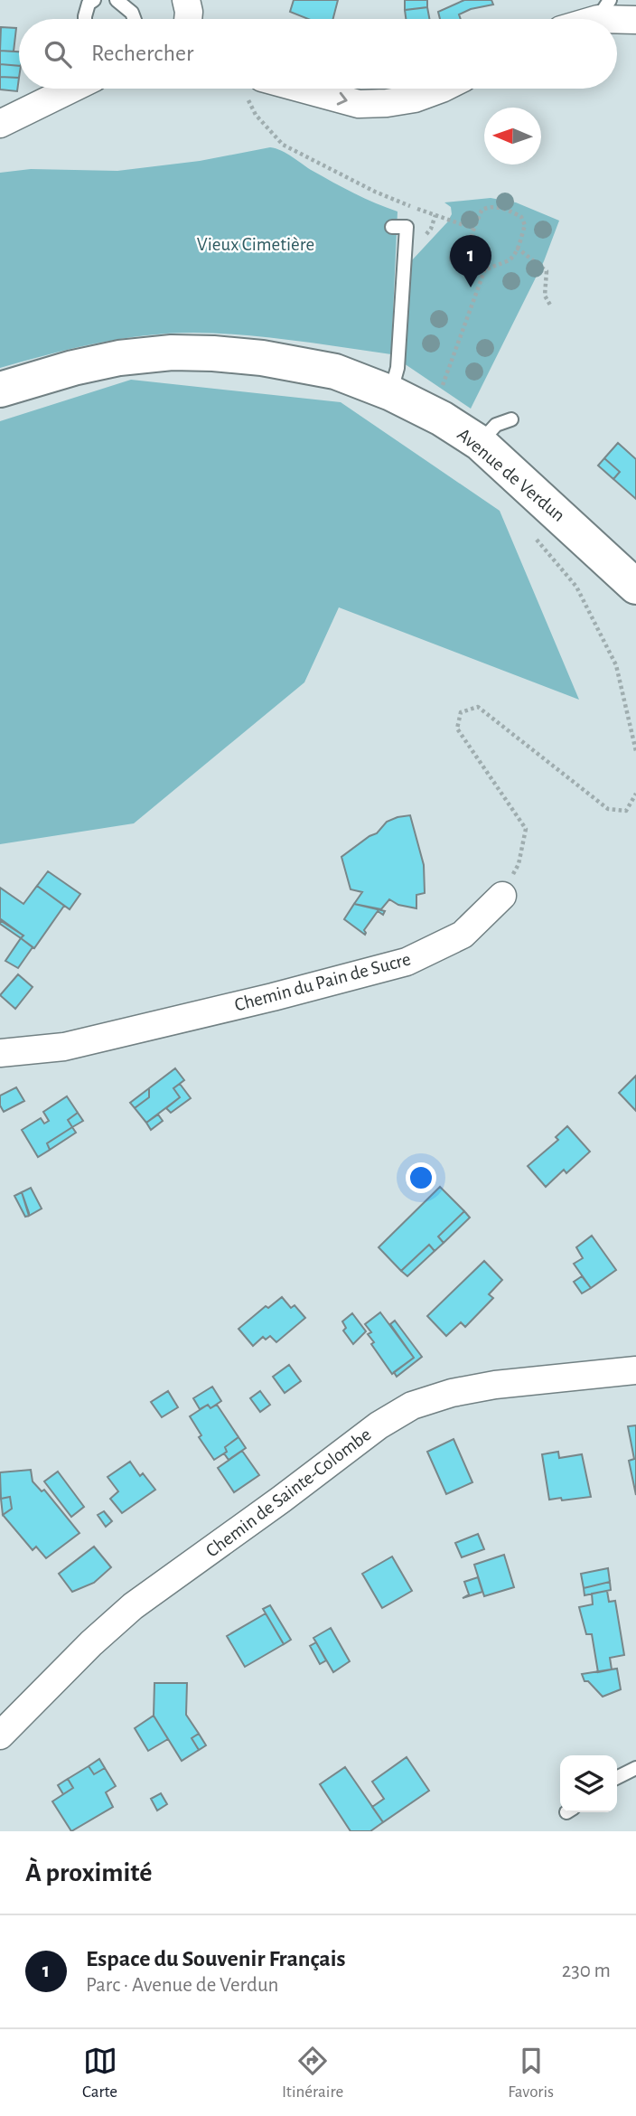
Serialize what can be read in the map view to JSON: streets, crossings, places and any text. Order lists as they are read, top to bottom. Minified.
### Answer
{"streets":{"main road":["Avenue de Verdun"],"street":["Chemin du Pain de Sucre","Chemin de Sainte-Colombe"]},"parks":["Vieux Cimetière"],"north":"left","page":{"search":"Rechercher","pins":"1","heading":"À proximité","list":[{"mark":"1","name":"Espace du Souvenir Français","note":"Parc · Avenue de Verdun","value":"230 m"}],"nav":["Carte","Itinéraire","Favoris"]}}
